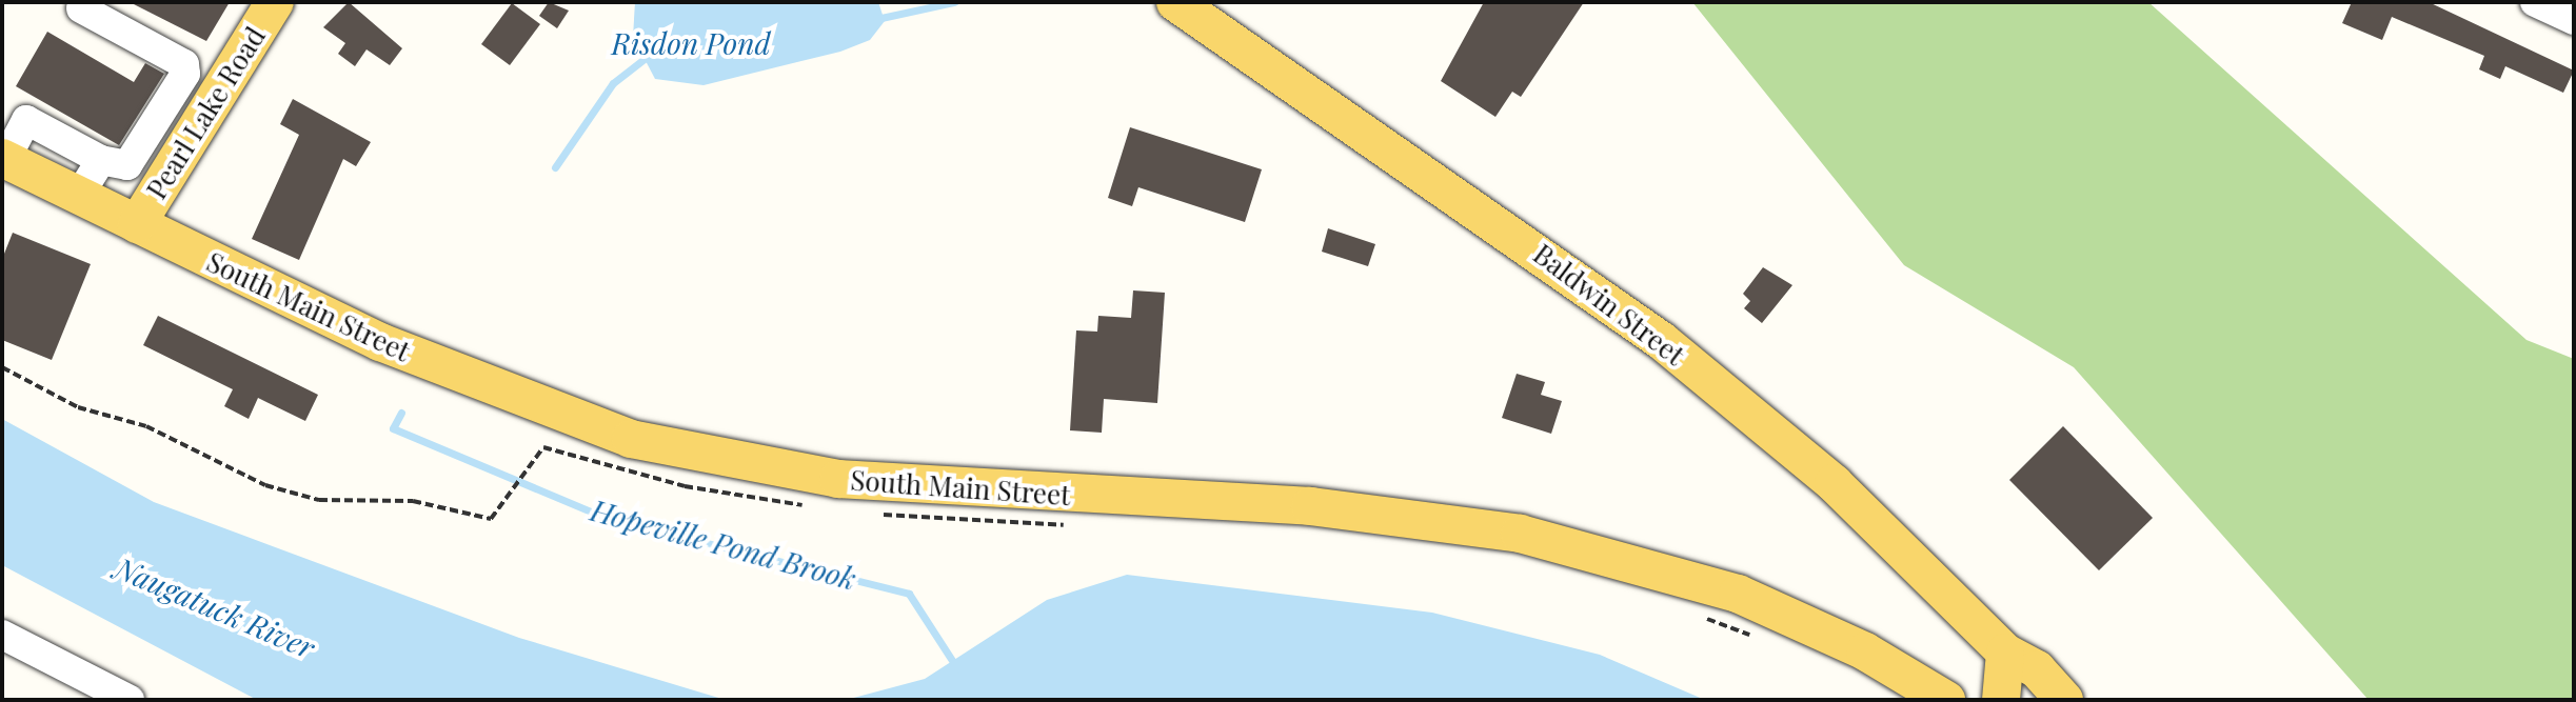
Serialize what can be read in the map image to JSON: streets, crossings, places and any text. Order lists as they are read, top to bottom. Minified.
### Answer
{"streets":{"main road":["Pearl Lake Road","Baldwin Street","South Main Street"]},"crossings":[["Pearl Lake Road","South Main Street"]],"water":["Risdon Pond","Hopeville Pond Brook","Naugatuck River"]}
